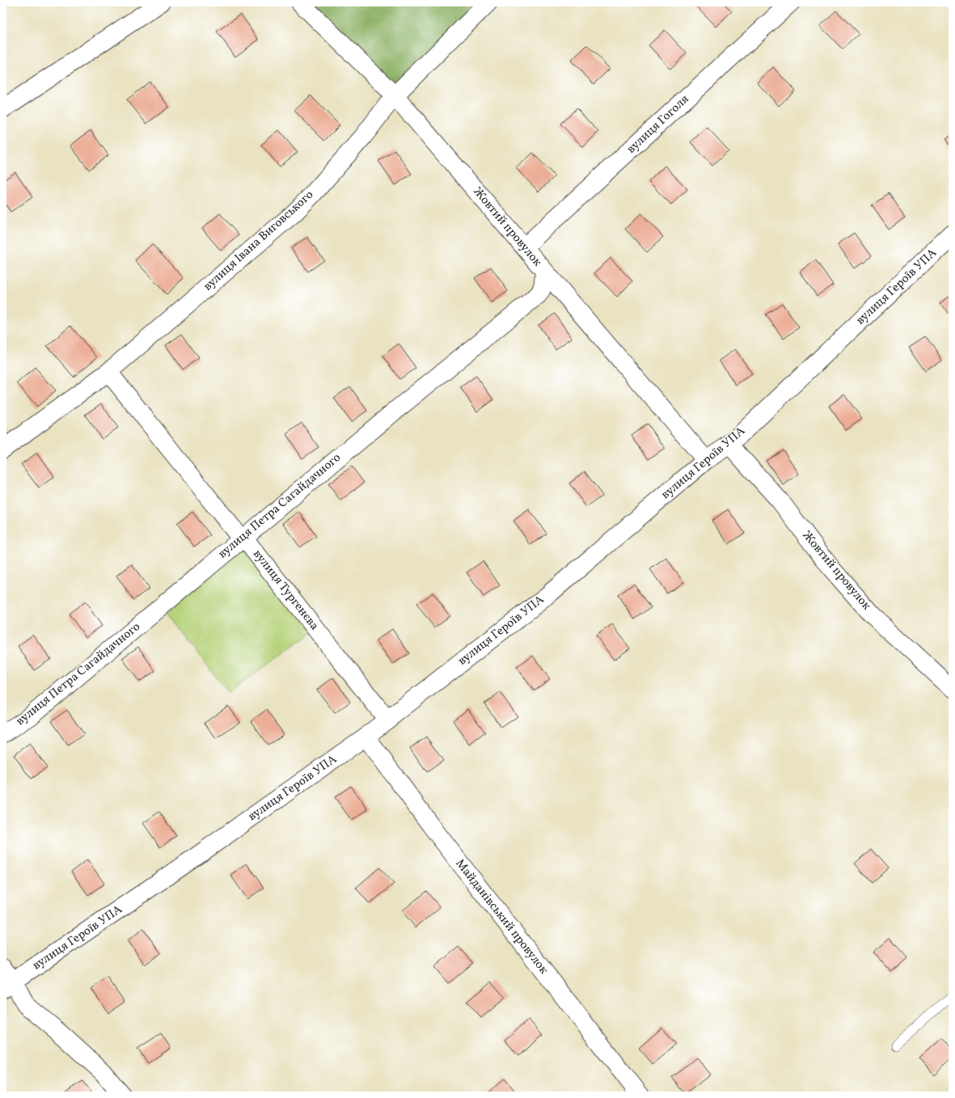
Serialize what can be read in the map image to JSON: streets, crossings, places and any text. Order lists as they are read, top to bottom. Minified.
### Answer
{"streets":{"street":["вулиця Гоголя","Жовтий провулок","вулиця Івана Виговського","вулиця Героїв УПА","вулиця Петра Сагайдачного","вулиця Тургенєва","Майданівський провулок"]},"crossings":[["вулиця Гоголя","Жовтий провулок"],["Жовтий провулок","вулиця Івана Виговського"],["Жовтий провулок","вулиця Героїв УПА"],["Жовтий провулок","вулиця Петра Сагайдачного"],["вулиця Івана Виговського","вулиця Тургенєва"],["вулиця Героїв УПА","вулиця Тургенєва"],["вулиця Героїв УПА","Майданівський провулок"],["вулиця Петра Сагайдачного","вулиця Тургенєва"]]}
